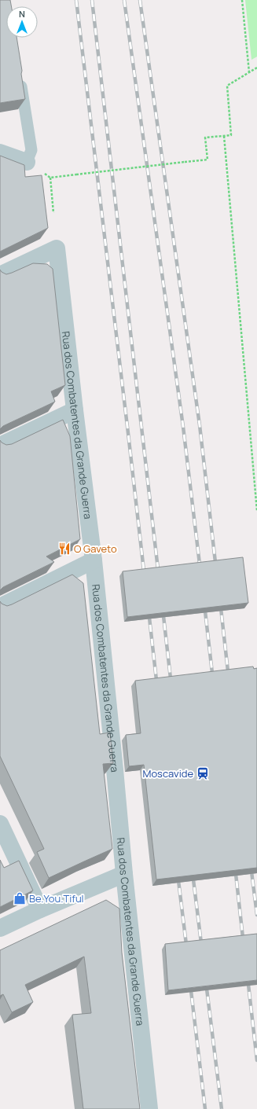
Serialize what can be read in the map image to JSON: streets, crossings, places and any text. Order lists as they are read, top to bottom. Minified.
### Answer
{"streets":{"street":["Rua dos Combatentes da Grande Guerra"]},"places":{"restaurant":["O Gaveto"],"station":["Moscavide"],"shop":["Be.You.Tiful"]},"north":"top"}
